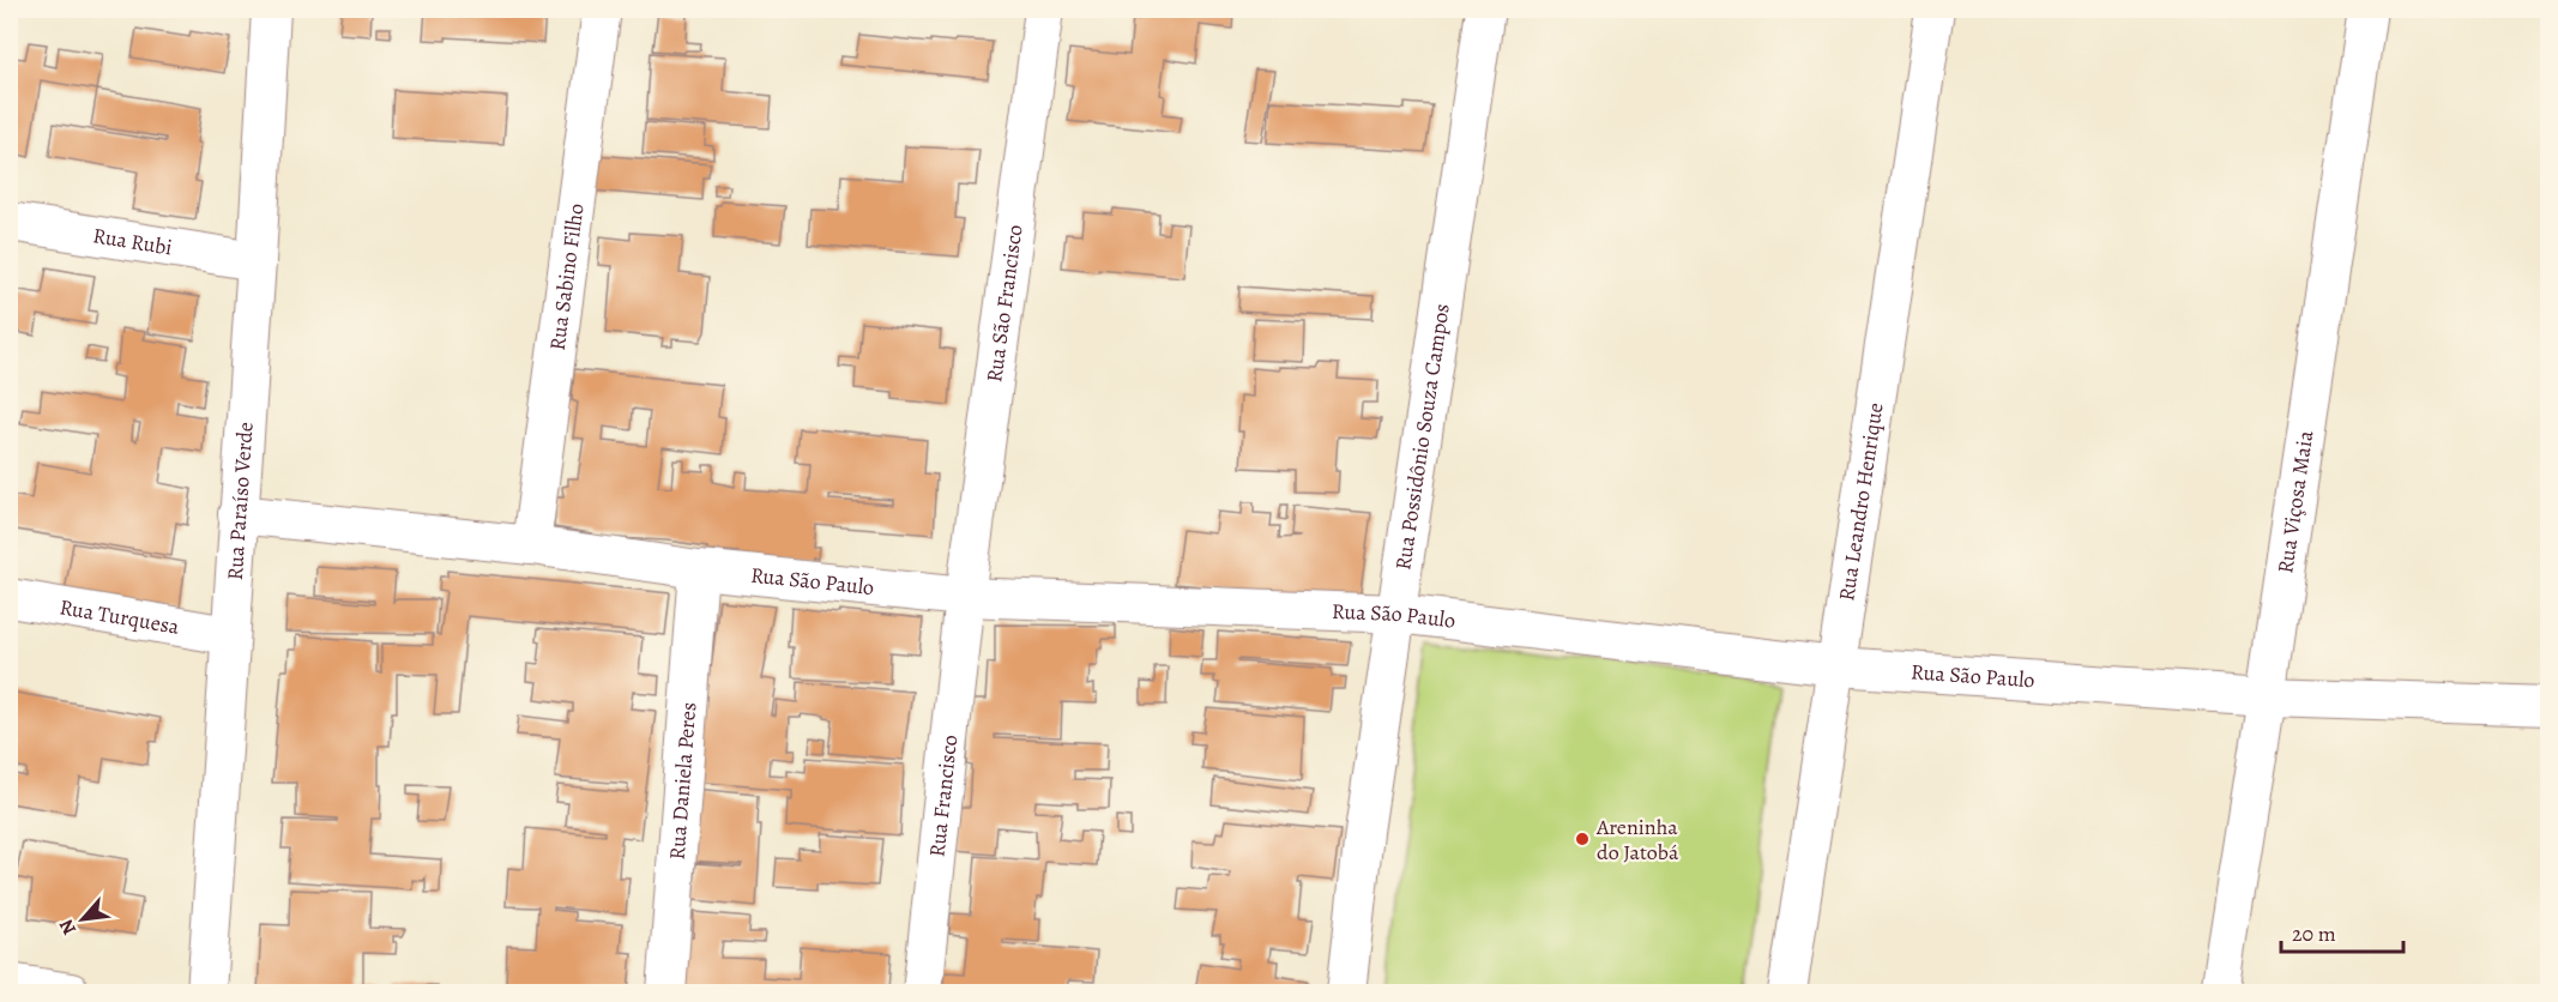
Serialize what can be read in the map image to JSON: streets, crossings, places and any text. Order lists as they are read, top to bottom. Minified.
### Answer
{"streets":{"street":["Rua Rubi","Rua Sabino Filho","Rua São Francisco","Rua Possidônio Souza Campos","Rua Paraíso Verde","Rua Leandro Henrique","Rua Viçosa Maia","Rua São Paulo","Rua Turquesa","Rua Daniela Peres","Rua Francisco"]},"crossings":[["Rua Rubi","Rua Paraíso Verde"],["Rua Sabino Filho","Rua São Paulo"],["Rua São Francisco","Rua São Paulo"],["Rua São Francisco","Rua Francisco"],["Rua Possidônio Souza Campos","Rua São Paulo"],["Rua Paraíso Verde","Rua São Paulo"],["Rua Paraíso Verde","Rua Turquesa"],["Rua Leandro Henrique","Rua São Paulo"],["Rua Viçosa Maia","Rua São Paulo"],["Rua São Paulo","Rua Daniela Peres"],["Rua São Paulo","Rua Francisco"]],"places":["Areninha do Jatobá"],"scale_bar":"20 m","north":"bottom left"}
